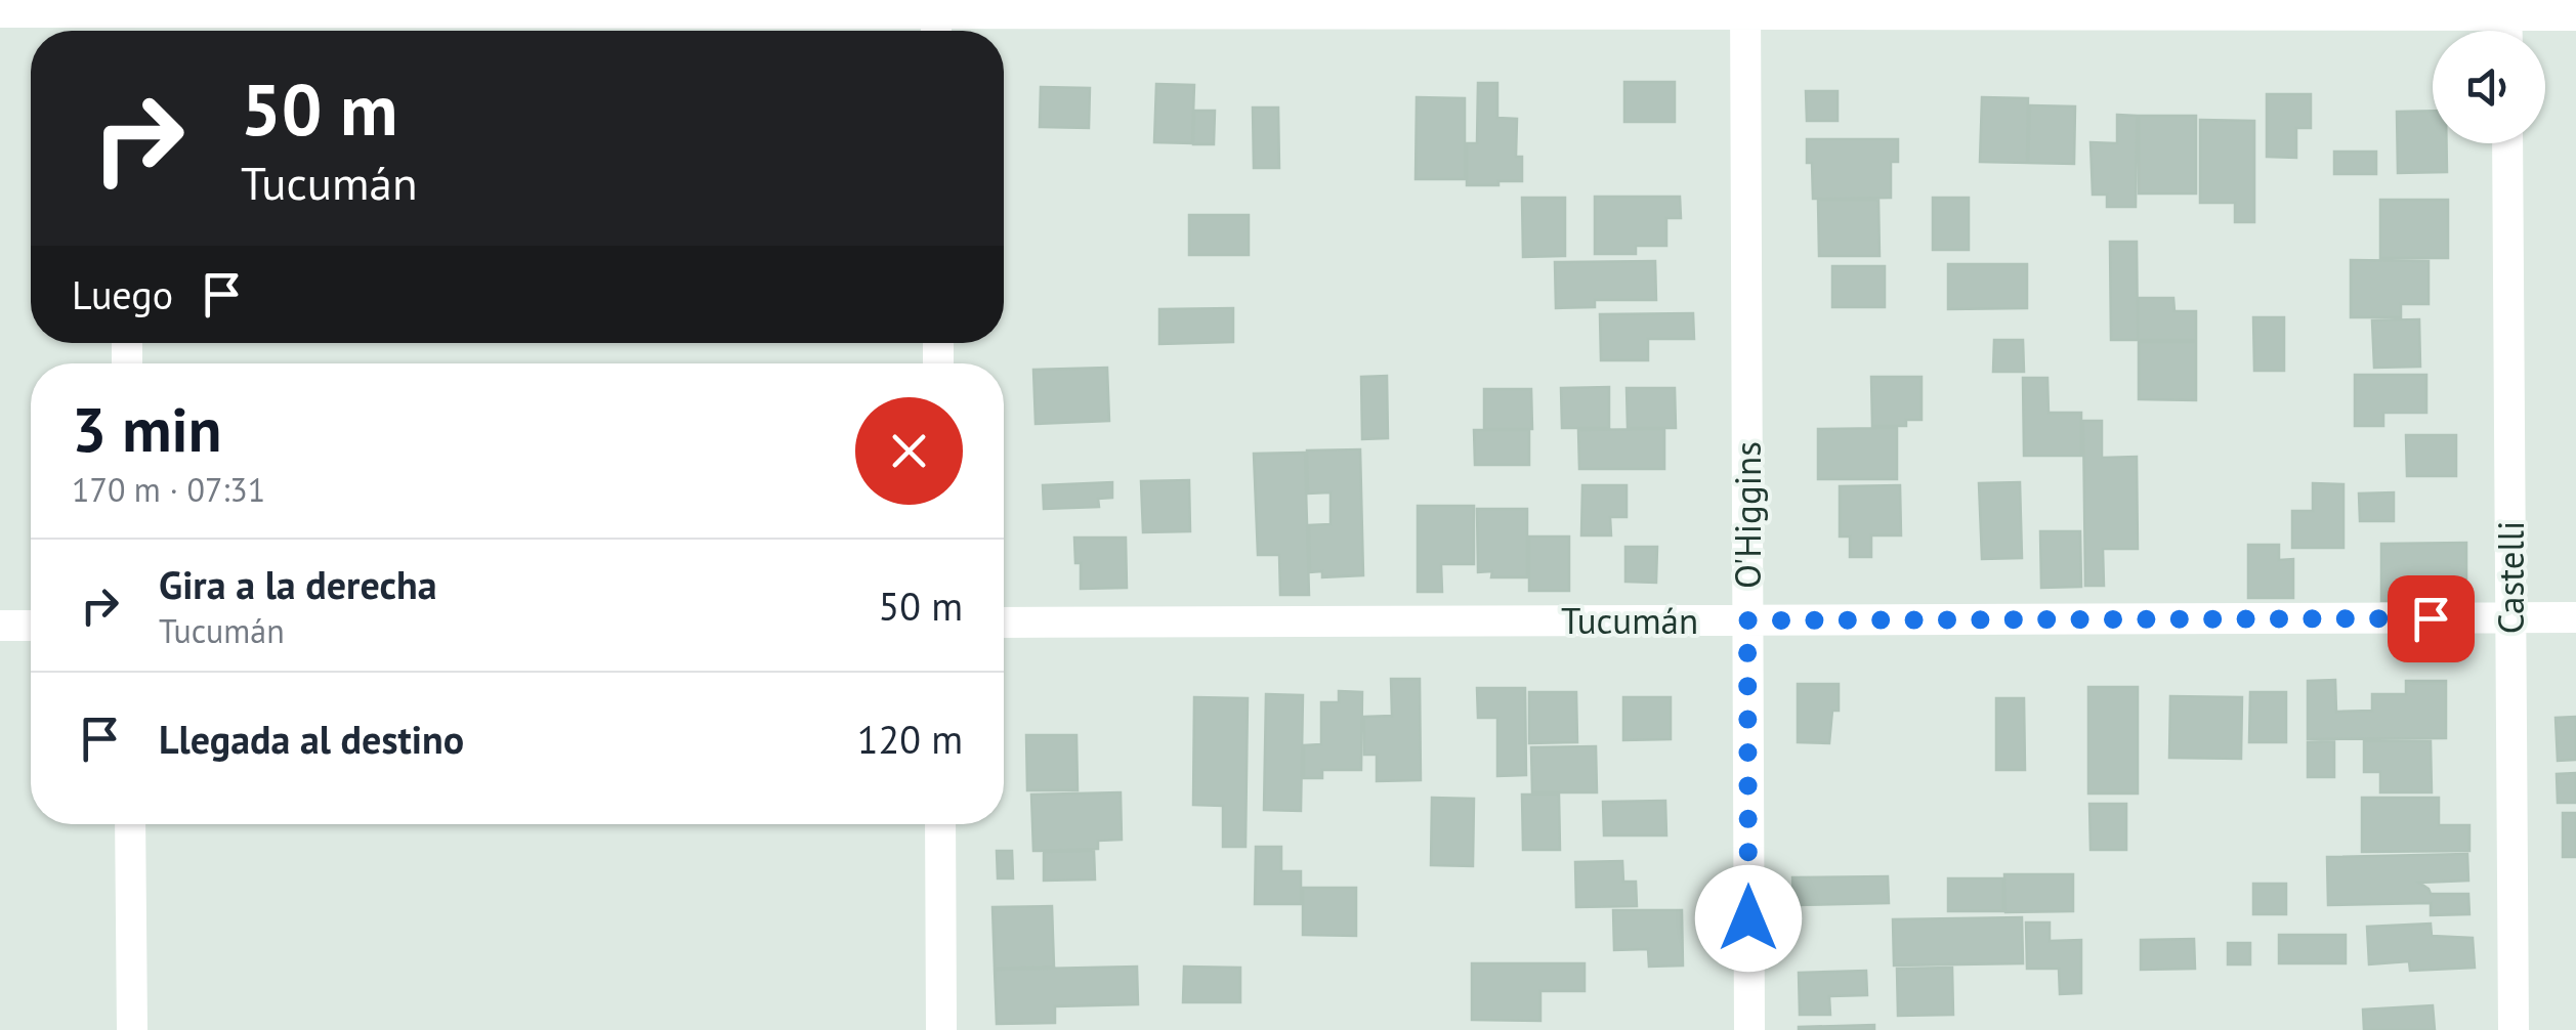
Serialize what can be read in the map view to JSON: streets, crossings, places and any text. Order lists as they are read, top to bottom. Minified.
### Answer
{"streets":{"street":["O'Higgins","Castelli","Tucumán"]},"crossings":[["O'Higgins","Tucumán"],["Castelli","Tucumán"]],"page":{"turn":["50 m","Tucumán"],"then":"Luego","heading":["3 min","170 m · 07:31"],"list":[{"name":"Gira a la derecha","note":"Tucumán","value":"50 m"},{"name":"Llegada al destino","value":"120 m"}]}}
